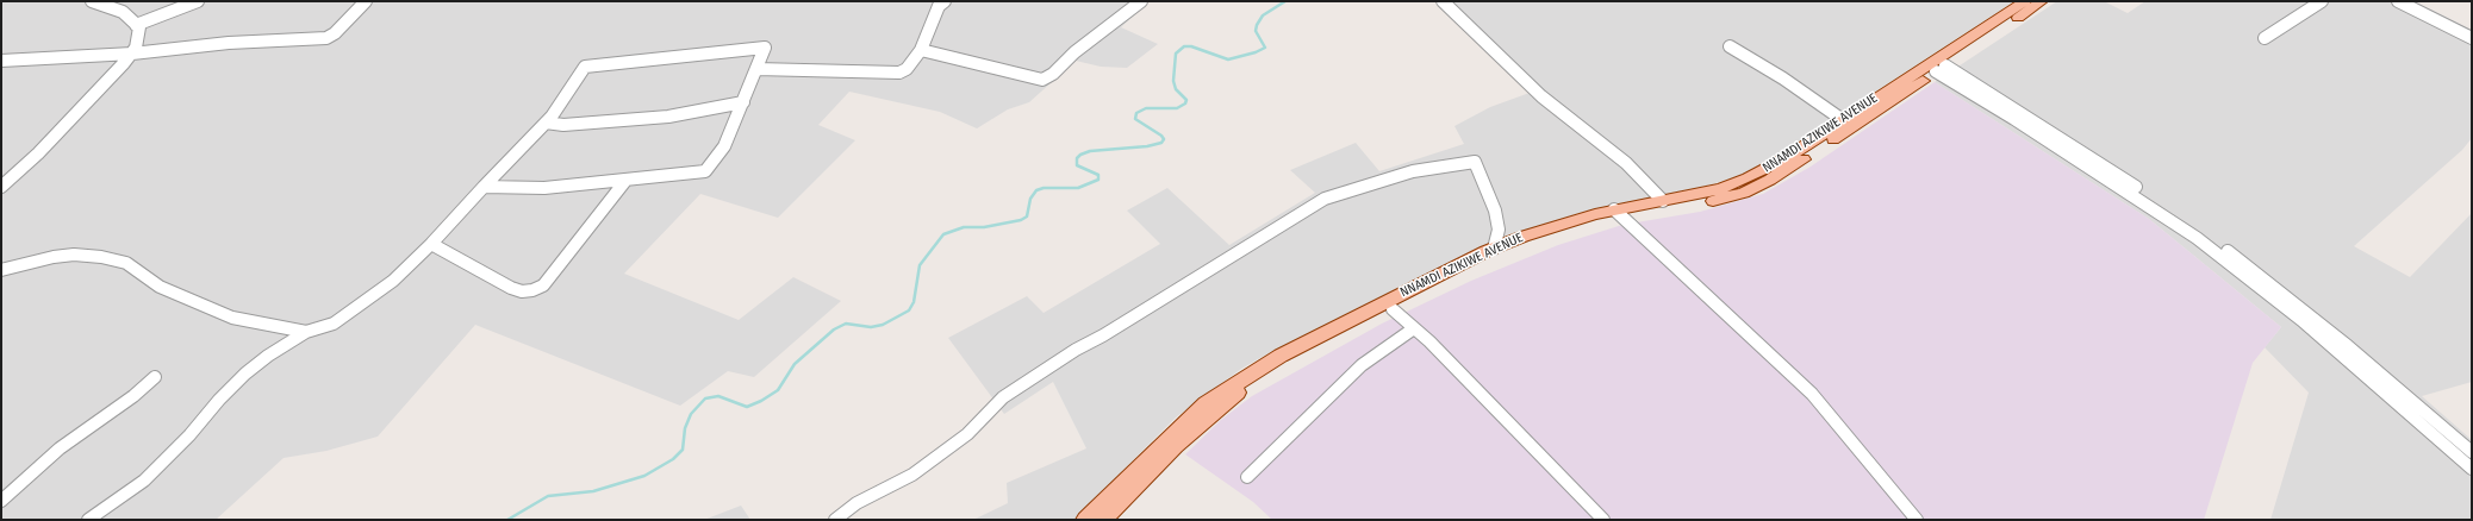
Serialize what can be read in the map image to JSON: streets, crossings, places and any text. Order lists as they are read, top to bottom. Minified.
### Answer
{"streets":{"main road":["NNAMDI AZIKIWE AVENUE"]}}
